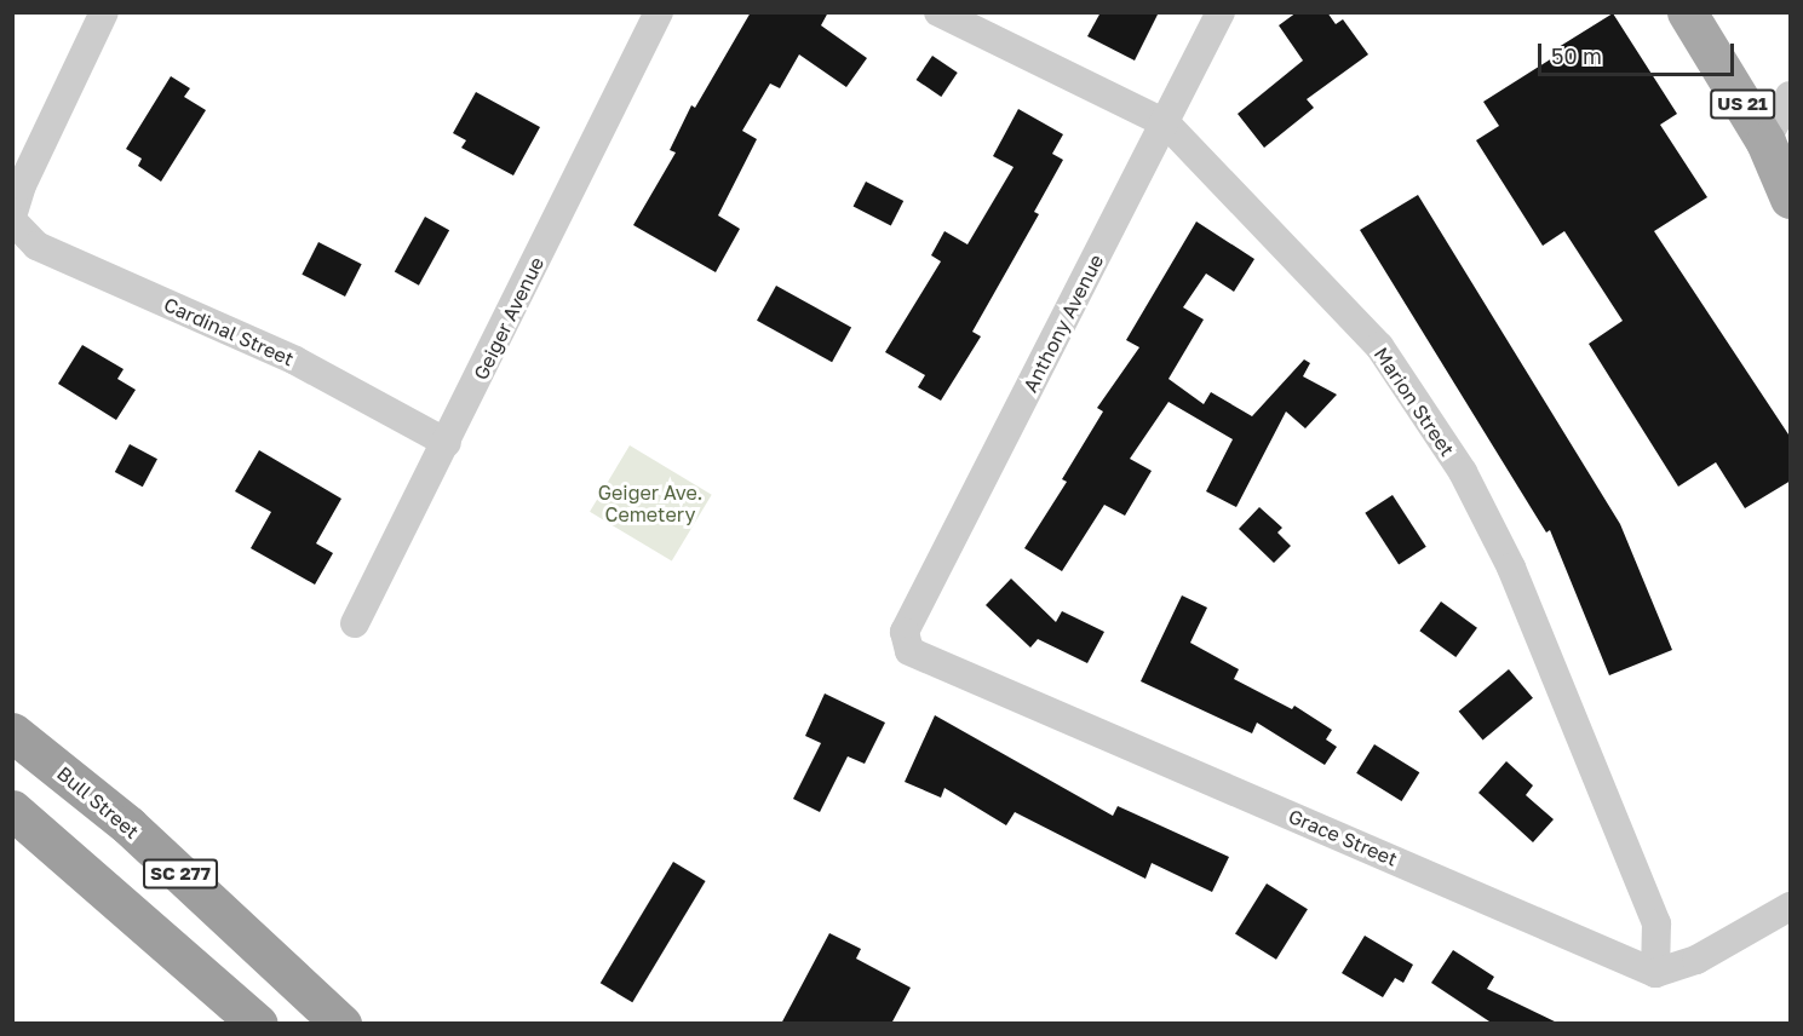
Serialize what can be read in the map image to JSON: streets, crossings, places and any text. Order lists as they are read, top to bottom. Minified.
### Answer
{"streets":{"highway":["Bull Street","SC 277"],"main road":["US 21"],"street":["Geiger Avenue","Anthony Avenue","Cardinal Street","Marion Street","Grace Street"]},"crossings":[["Geiger Avenue","Cardinal Street"],["Anthony Avenue","Marion Street"],["Anthony Avenue","Grace Street"],["Marion Street","Grace Street"]],"parks":["Geiger Ave. Cemetery"],"scale_bar":"50 m"}
